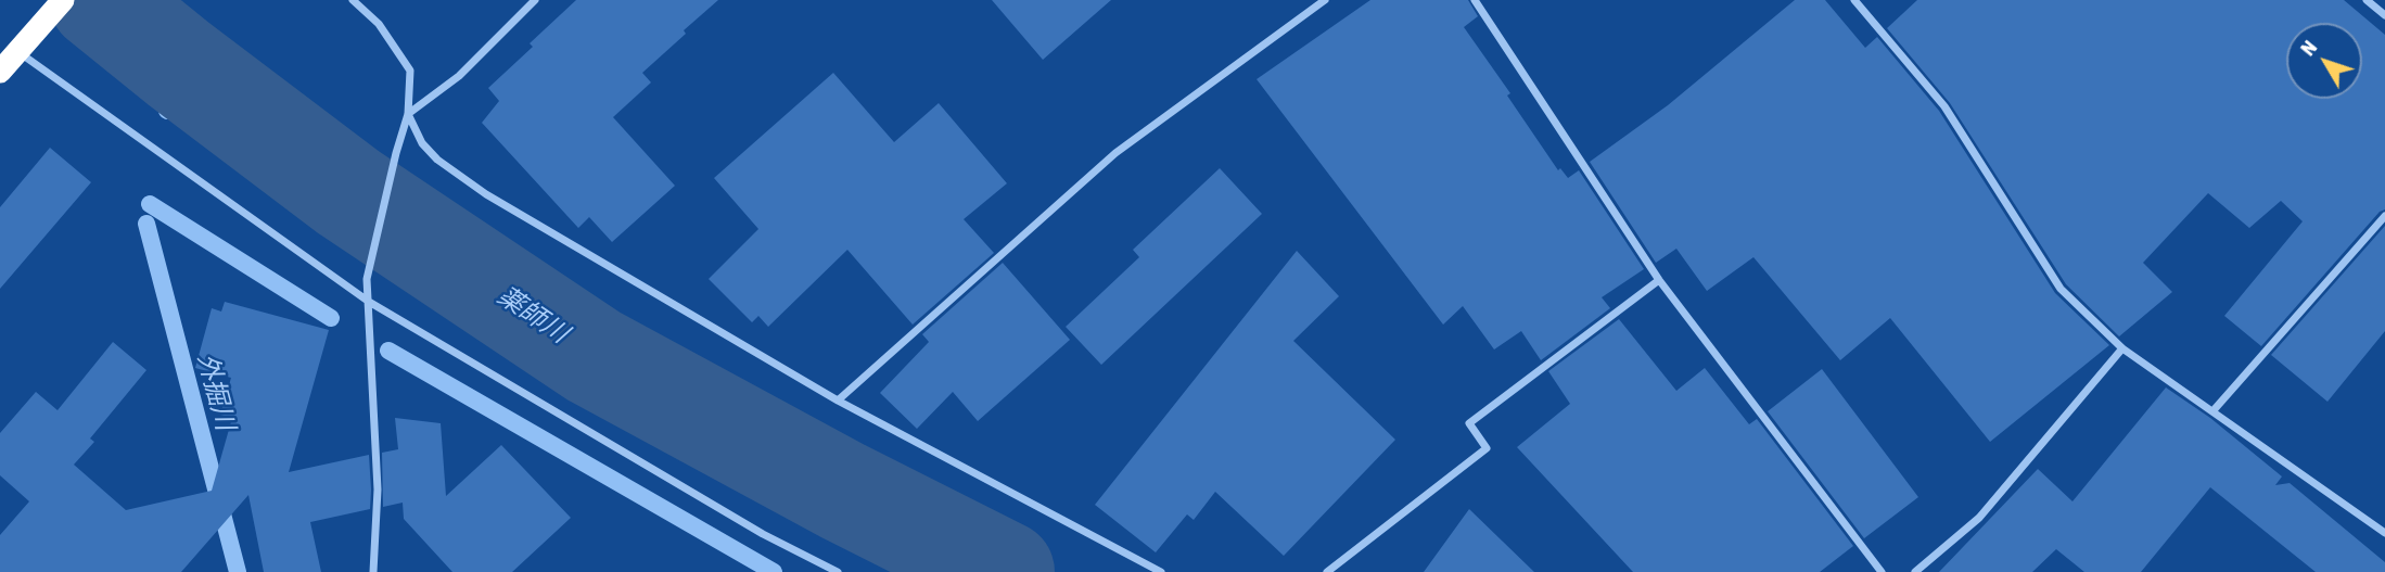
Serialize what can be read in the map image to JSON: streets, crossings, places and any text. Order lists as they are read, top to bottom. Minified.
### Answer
{"water":["薬師川","外掘川"],"north":"top left"}
